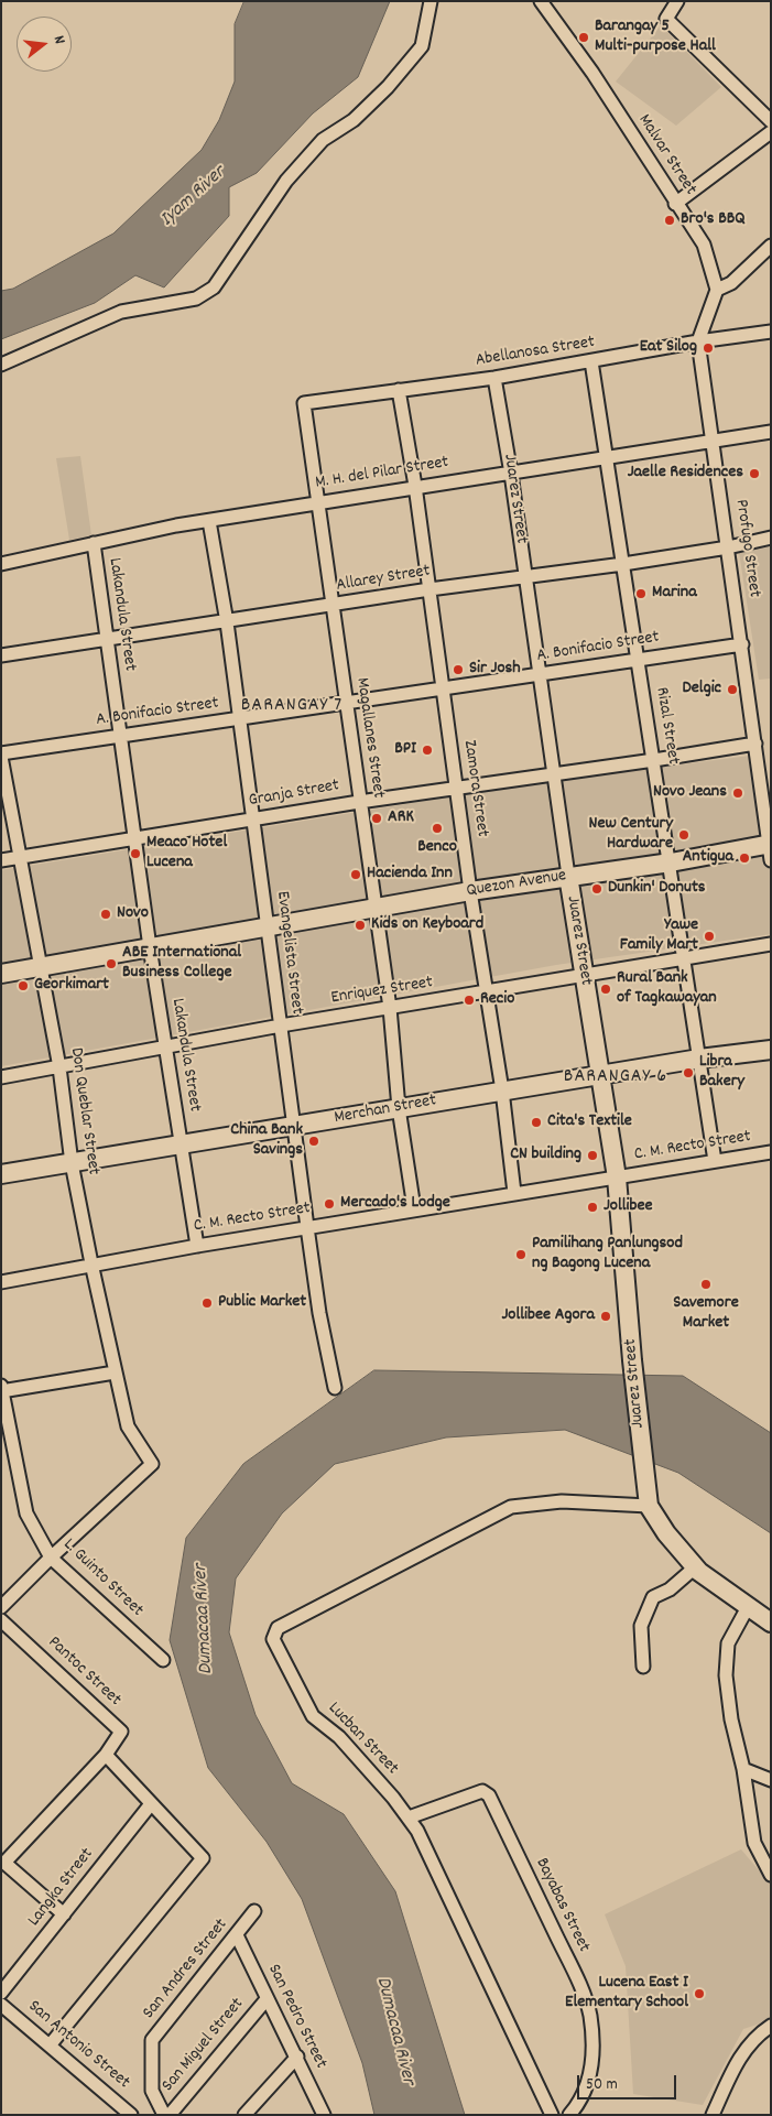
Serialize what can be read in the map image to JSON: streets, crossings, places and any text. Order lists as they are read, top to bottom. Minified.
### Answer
{"streets":{"main road":["Juarez Street","Quezon Avenue","Merchan Street"],"street":["Malvar Street","Abellanosa Street","M. H. del Pilar Street","Profugo Street","Allarey Street","Lakandula Street","A. Bonifacio Street","Rizal Street","Magallanes Street","Zamora Street","Granja Street","Evangelista Street","Enriquez Street","Don Queblar Street","C. M. Recto Street","L. Guinto Street","Pantoc Street","Lucban Street","Langka Street","Bayabas Street","San Andres Street","San Pedro Street","San Antonio Street","San Miguel Street"]},"crossings":[["Abellanosa Street","Juarez Street"],["Abellanosa Street","Profugo Street"],["Abellanosa Street","Rizal Street"],["Abellanosa Street","Magallanes Street"],["Abellanosa Street","Zamora Street"],["M. H. del Pilar Street","Juarez Street"],["M. H. del Pilar Street","Profugo Street"],["M. H. del Pilar Street","Lakandula Street"],["M. H. del Pilar Street","Rizal Street"],["M. H. del Pilar Street","Magallanes Street"],["M. H. del Pilar Street","Zamora Street"],["M. H. del Pilar Street","Evangelista Street"],["Juarez Street","Allarey Street"],["Juarez Street","A. Bonifacio Street"],["Juarez Street","Granja Street"],["Juarez Street","Quezon Avenue"],["Juarez Street","Enriquez Street"],["Juarez Street","Merchan Street"],["Juarez Street","C. M. Recto Street"],["Juarez Street","Lucban Street"],["Profugo Street","Allarey Street"],["Profugo Street","A. Bonifacio Street"],["Profugo Street","Granja Street"],["Profugo Street","Quezon Avenue"],["Allarey Street","Lakandula Street"],["Allarey Street","Rizal Street"],["Allarey Street","Magallanes Street"],["Allarey Street","Zamora Street"],["Allarey Street","Evangelista Street"],["Lakandula Street","A. Bonifacio Street"],["Lakandula Street","Granja Street"],["Lakandula Street","Quezon Avenue"],["Lakandula Street","Enriquez Street"],["Lakandula Street","Merchan Street"],["Lakandula Street","C. M. Recto Street"],["A. Bonifacio Street","Rizal Street"],["A. Bonifacio Street","Magallanes Street"],["A. Bonifacio Street","Zamora Street"],["A. Bonifacio Street","Evangelista Street"],["A. Bonifacio Street","Don Queblar Street"],["Rizal Street","Granja Street"],["Rizal Street","Quezon Avenue"],["Rizal Street","Enriquez Street"],["Rizal Street","Merchan Street"],["Rizal Street","C. M. Recto Street"],["Magallanes Street","Granja Street"],["Magallanes Street","Quezon Avenue"],["Magallanes Street","Enriquez Street"],["Magallanes Street","Merchan Street"],["Magallanes Street","C. M. Recto Street"],["Zamora Street","Granja Street"],["Zamora Street","Quezon Avenue"],["Zamora Street","Enriquez Street"],["Zamora Street","Merchan Street"],["Zamora Street","C. M. Recto Street"],["Granja Street","Evangelista Street"],["Granja Street","Don Queblar Street"],["Quezon Avenue","Evangelista Street"],["Quezon Avenue","Don Queblar Street"],["Evangelista Street","Enriquez Street"],["Evangelista Street","Merchan Street"],["Evangelista Street","C. M. Recto Street"],["Enriquez Street","Don Queblar Street"],["Merchan Street","Don Queblar Street"],["Don Queblar Street","C. M. Recto Street"],["Don Queblar Street","L. Guinto Street"],["Lucban Street","Bayabas Street"],["San Andres Street","San Pedro Street"],["San Pedro Street","San Miguel Street"]],"districts":["BARANGAY 7","BARANGAY 6"],"water":["Iyam River","Dumacaa River"],"places":["Barangay 5 Multi-purpose Hall","Bro's BBQ","Eat Silog","Jaelle Residences","Marina","Sir Josh","Delgic","BPI","Novo Jeans","ARK","Benco","New Century Hardware","Meaco Hotel Lucena","Antigua","Hacienda Inn","Dunkin' Donuts","Novo","Kids on Keyboard","Yawe Family Mart","ABE International Business College","Georkimart","Rural Bank of Tagkawayan","Recio","Libra Bakery","Cita's Textile","China Bank Savings","CN building","Mercado's Lodge","Jollibee","Pamilihang Panlungsod ng Bagong Lucena","Savemore Market","Public Market","Jollibee Agora","Lucena East I Elementary School"],"scale_bar":"50 m","north":"right"}
